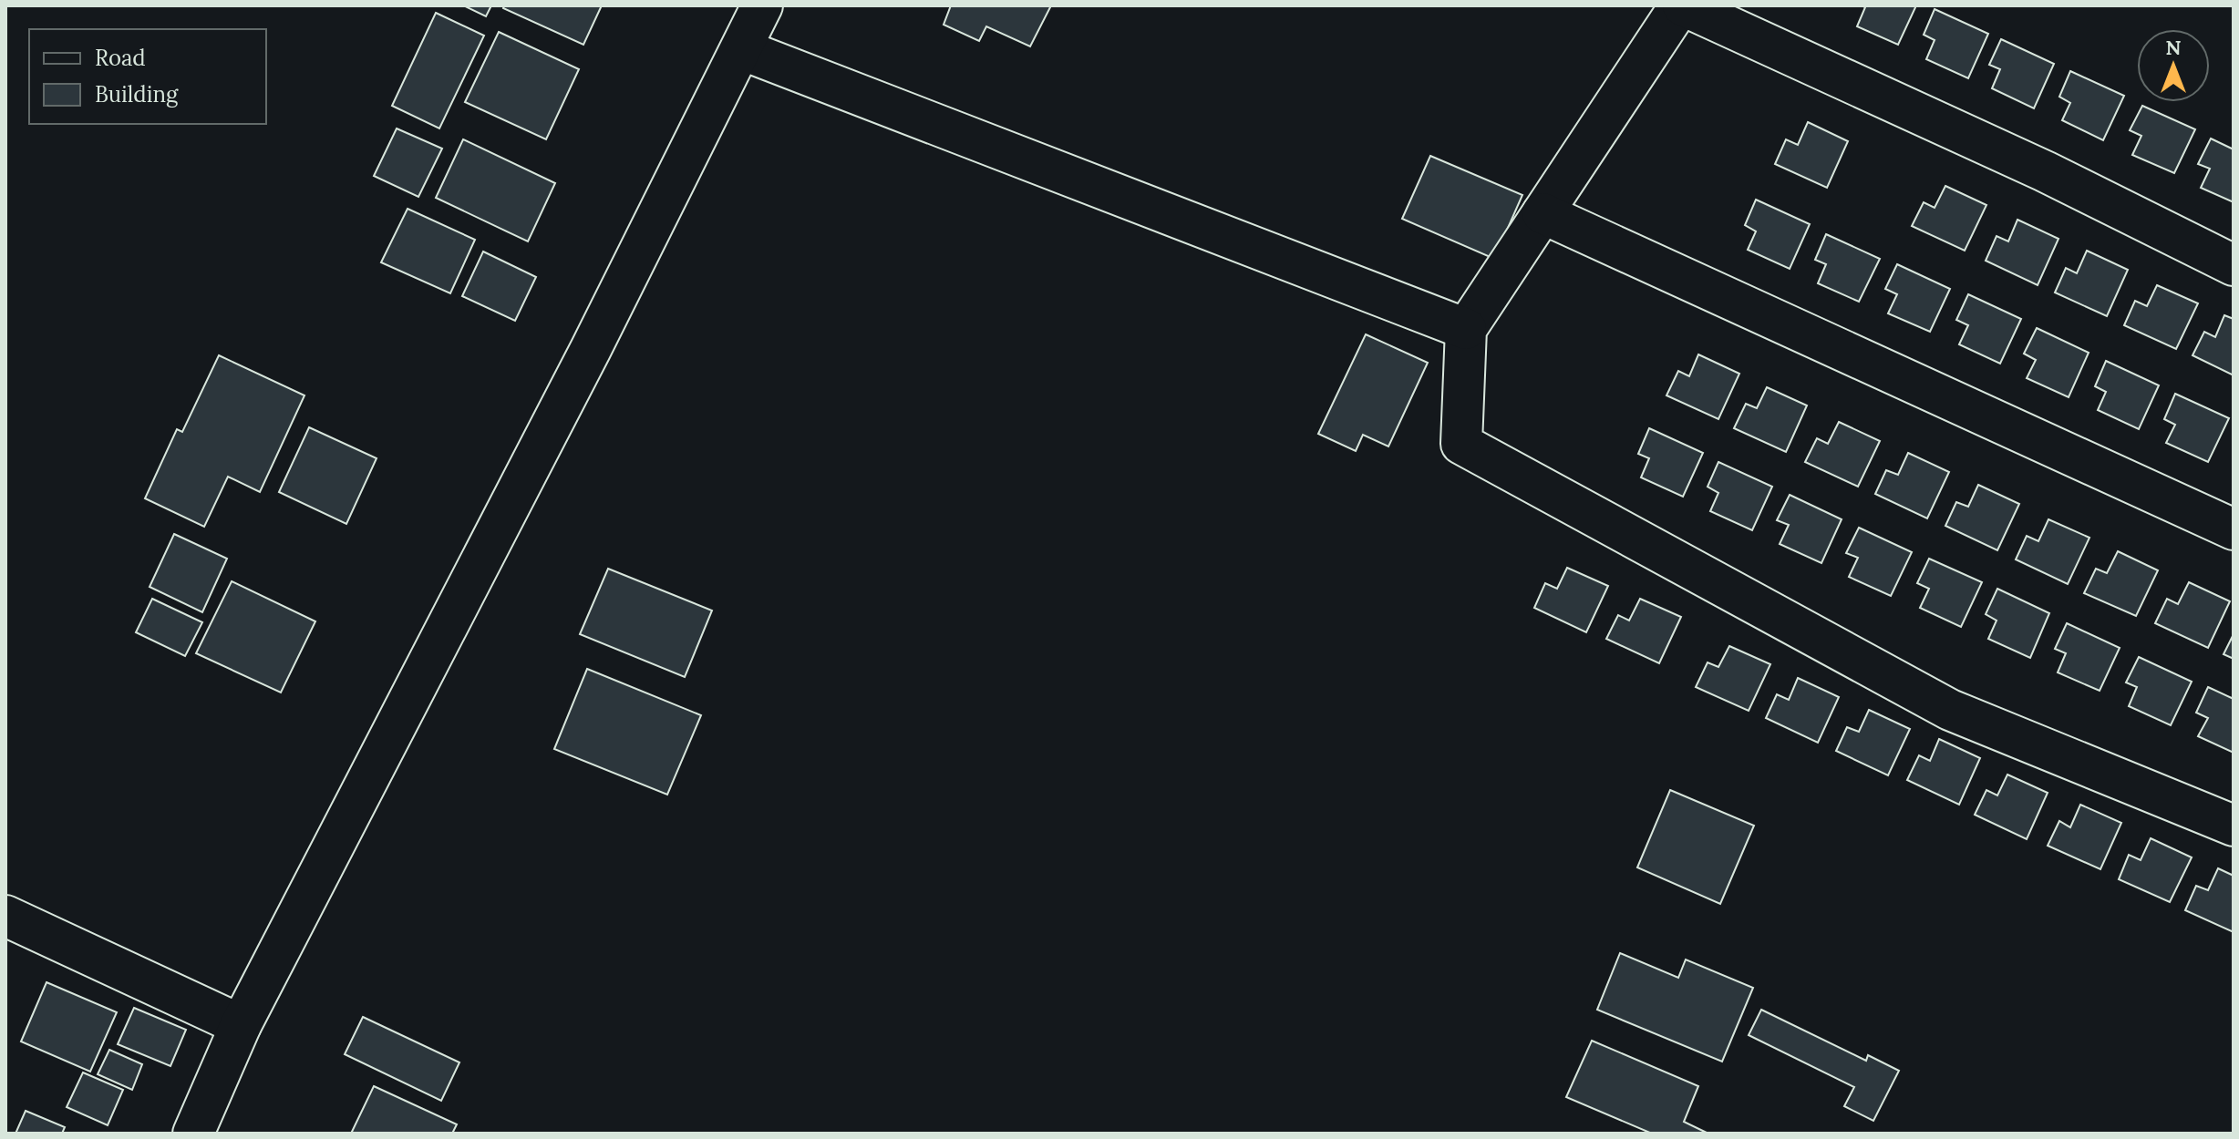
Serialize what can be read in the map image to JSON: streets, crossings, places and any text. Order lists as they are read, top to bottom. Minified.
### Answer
{"legend":["Road","Building"],"north":"top"}
